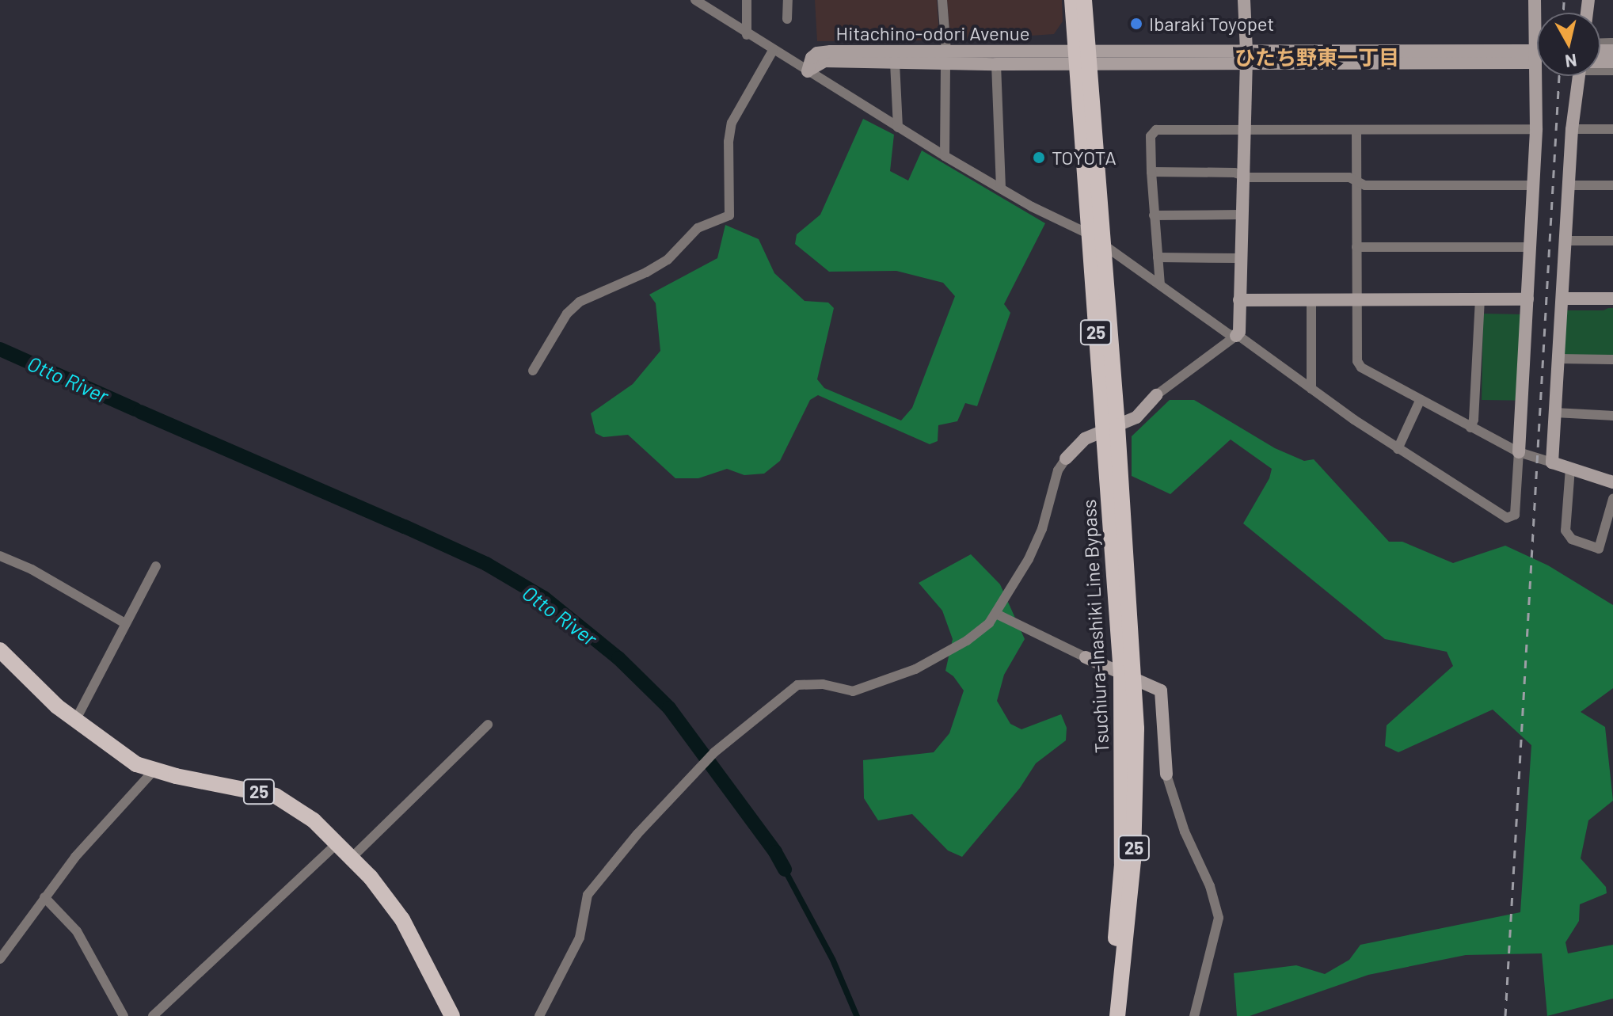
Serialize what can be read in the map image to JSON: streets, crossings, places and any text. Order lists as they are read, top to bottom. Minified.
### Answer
{"streets":{"main road":["25","Tsuchiura-Inashiki Line Bypass"],"street":["Hitachino-odori Avenue"]},"crossings":[["Hitachino-odori Avenue","25"],["25","Tsuchiura-Inashiki Line Bypass"]],"districts":["ひたち野東一丁目"],"water":["Otto River"],"places":["Ibaraki Toyopet","TOYOTA"],"north":"bottom"}
